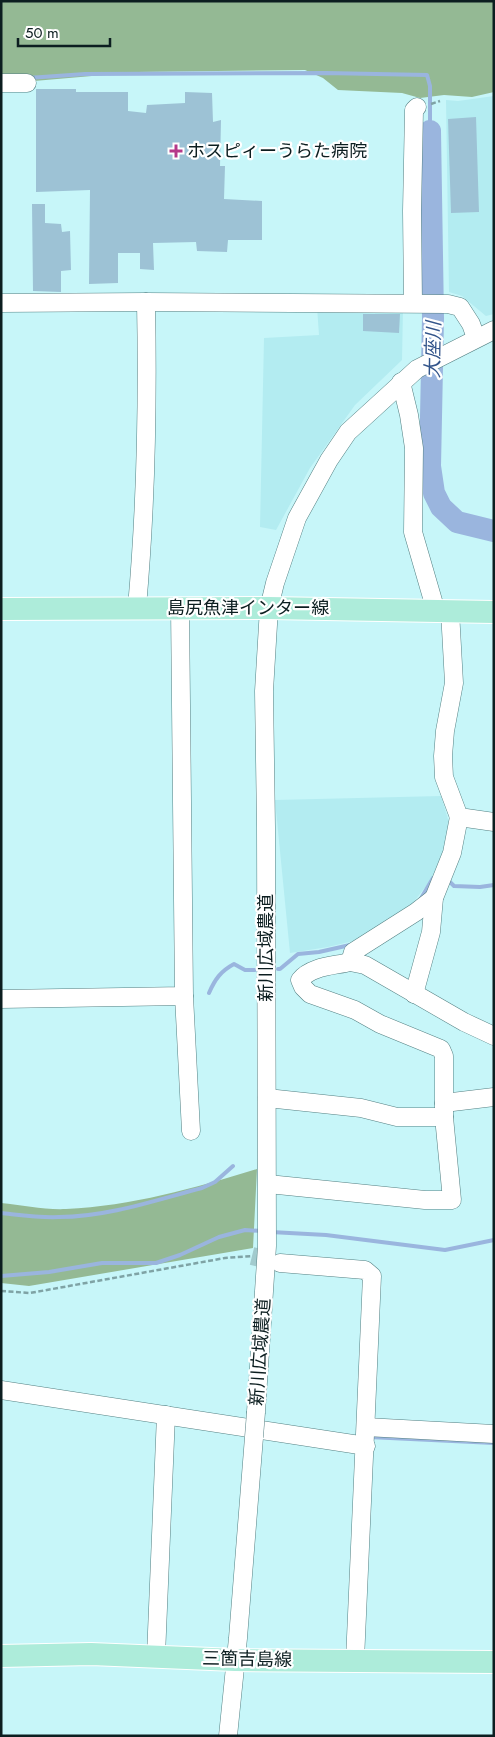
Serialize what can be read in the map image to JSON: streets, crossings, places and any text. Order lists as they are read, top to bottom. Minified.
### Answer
{"streets":{"main road":["島尻魚津インター線","三箇吉島線"],"street":["新川広域農道"]},"crossings":[["島尻魚津インター線","新川広域農道"],["新川広域農道","三箇吉島線"]],"water":["大座川"],"places":{"health":["ホスピィーうらた病院"]},"scale_bar":"50 m"}
